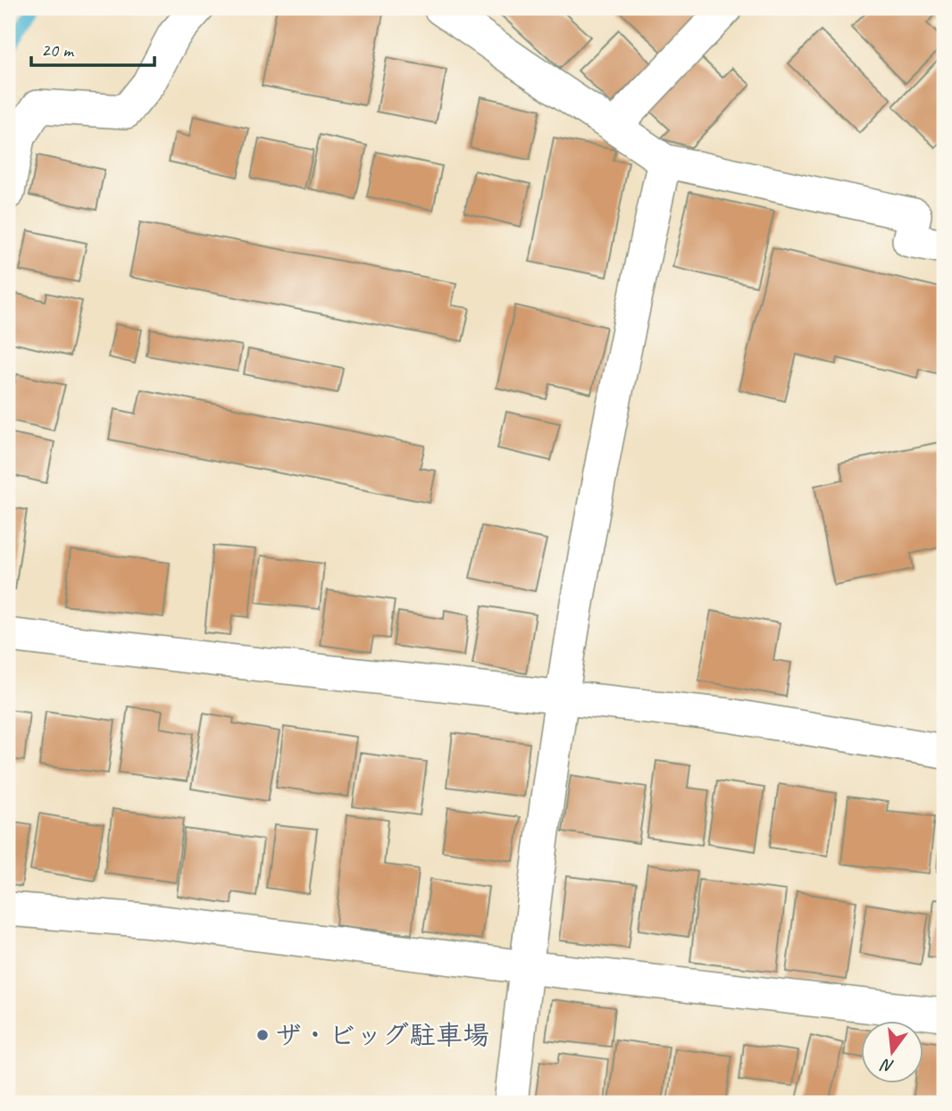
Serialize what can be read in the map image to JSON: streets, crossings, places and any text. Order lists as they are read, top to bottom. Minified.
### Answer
{"places":["ザ・ビッグ駐車場"],"scale_bar":"20 m","north":"bottom"}
